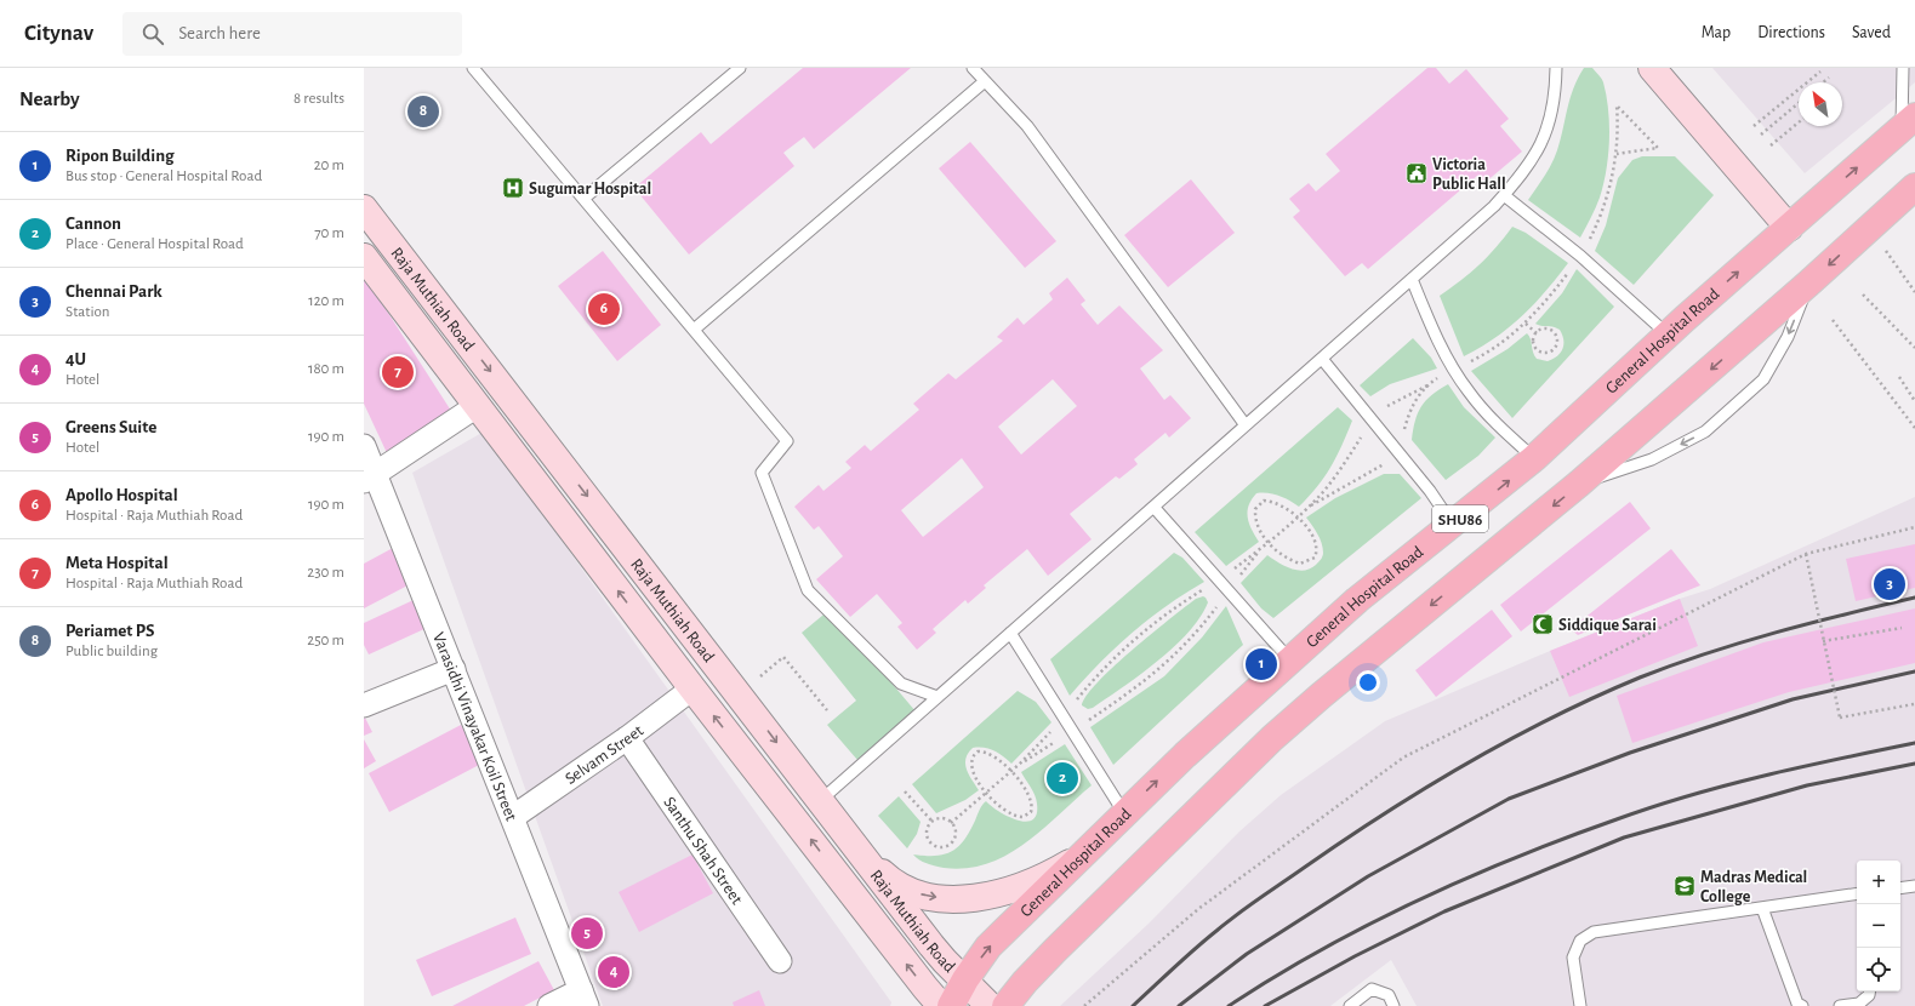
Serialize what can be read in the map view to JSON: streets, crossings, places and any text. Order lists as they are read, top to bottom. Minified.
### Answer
{"streets":{"main road":["Raja Muthiah Road","General Hospital Road","SHU86"],"street":["Varasidhi Vinayakar Koil Street","Selvam Street","Santhu Shah Street"]},"crossings":[["Raja Muthiah Road","General Hospital Road"],["Raja Muthiah Road","Selvam Street"],["Varasidhi Vinayakar Koil Street","Selvam Street"],["Selvam Street","Santhu Shah Street"]],"places":{"public building":["Victoria Public Hall"],"hospital":["Sugumar Hospital"],"mosque":["Siddique Sarai"],"school or university":["Madras Medical College"]},"north":"top left","page":{"header":"Citynav","search":"Search here","nav":["Map","Directions","Saved"],"heading":["Nearby","8 results"],"pins":["8","6","7","3","1","2","5","4"],"list":[{"mark":"1","name":"Ripon Building","note":"Bus stop · General Hospital Road","value":"20 m"},{"mark":"2","name":"Cannon","note":"Place · General Hospital Road","value":"70 m"},{"mark":"3","name":"Chennai Park","note":"Station","value":"120 m"},{"mark":"4","name":"4U","note":"Hotel","value":"180 m"},{"mark":"5","name":"Greens Suite","note":"Hotel","value":"190 m"},{"mark":"6","name":"Apollo Hospital","note":"Hospital · Raja Muthiah Road","value":"190 m"},{"mark":"7","name":"Meta Hospital","note":"Hospital · Raja Muthiah Road","value":"230 m"},{"mark":"8","name":"Periamet PS","note":"Public building","value":"250 m"}],"map_buttons":["+","−"]}}
